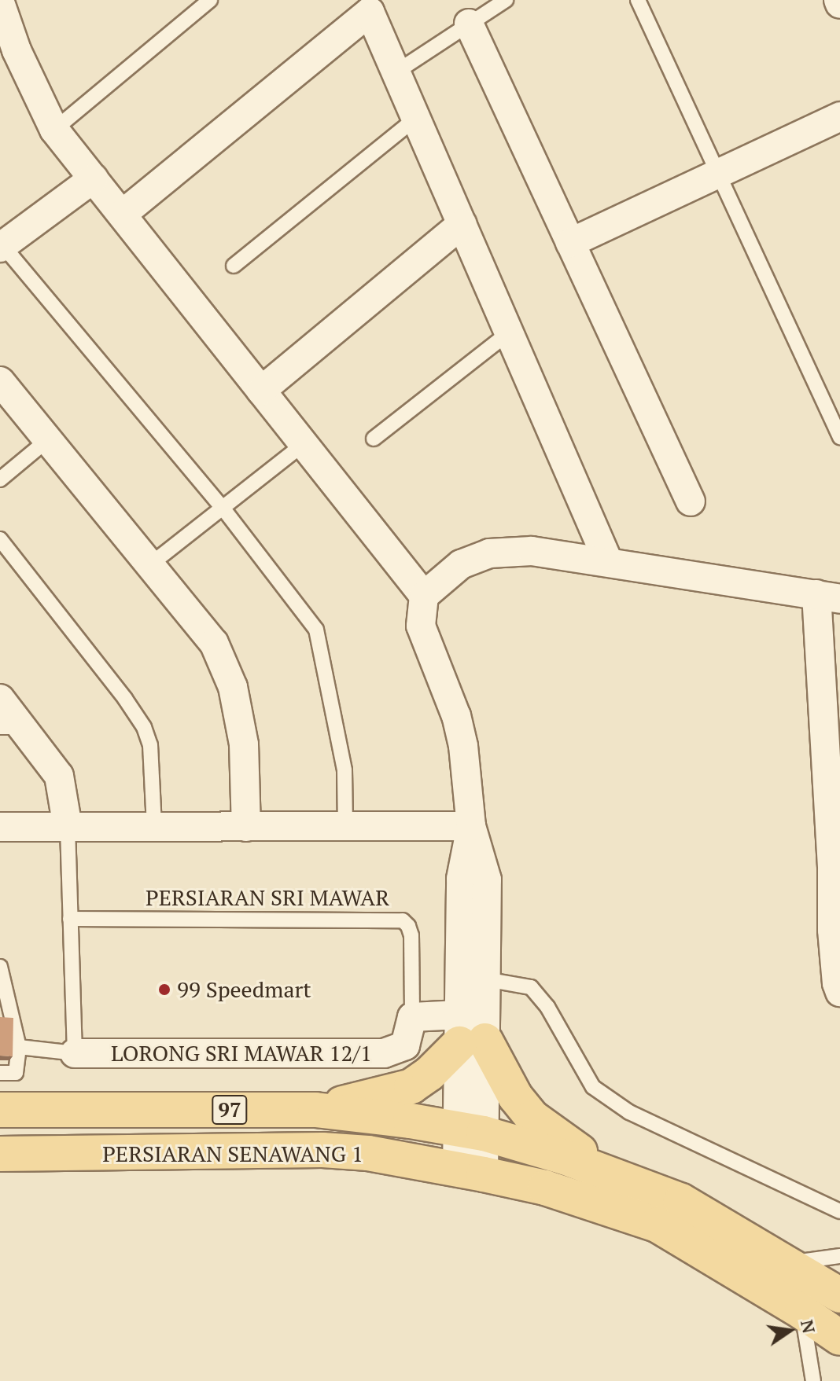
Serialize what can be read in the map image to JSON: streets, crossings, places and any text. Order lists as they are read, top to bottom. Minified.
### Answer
{"streets":{"main road":["97","PERSIARAN SENAWANG 1"],"street":["LORONG SRI MAWAR 12/1"],"lane":["PERSIARAN SRI MAWAR"]},"crossings":[["PERSIARAN SRI MAWAR","LORONG SRI MAWAR 12/1"]],"places":["99 Speedmart"],"north":"right"}
